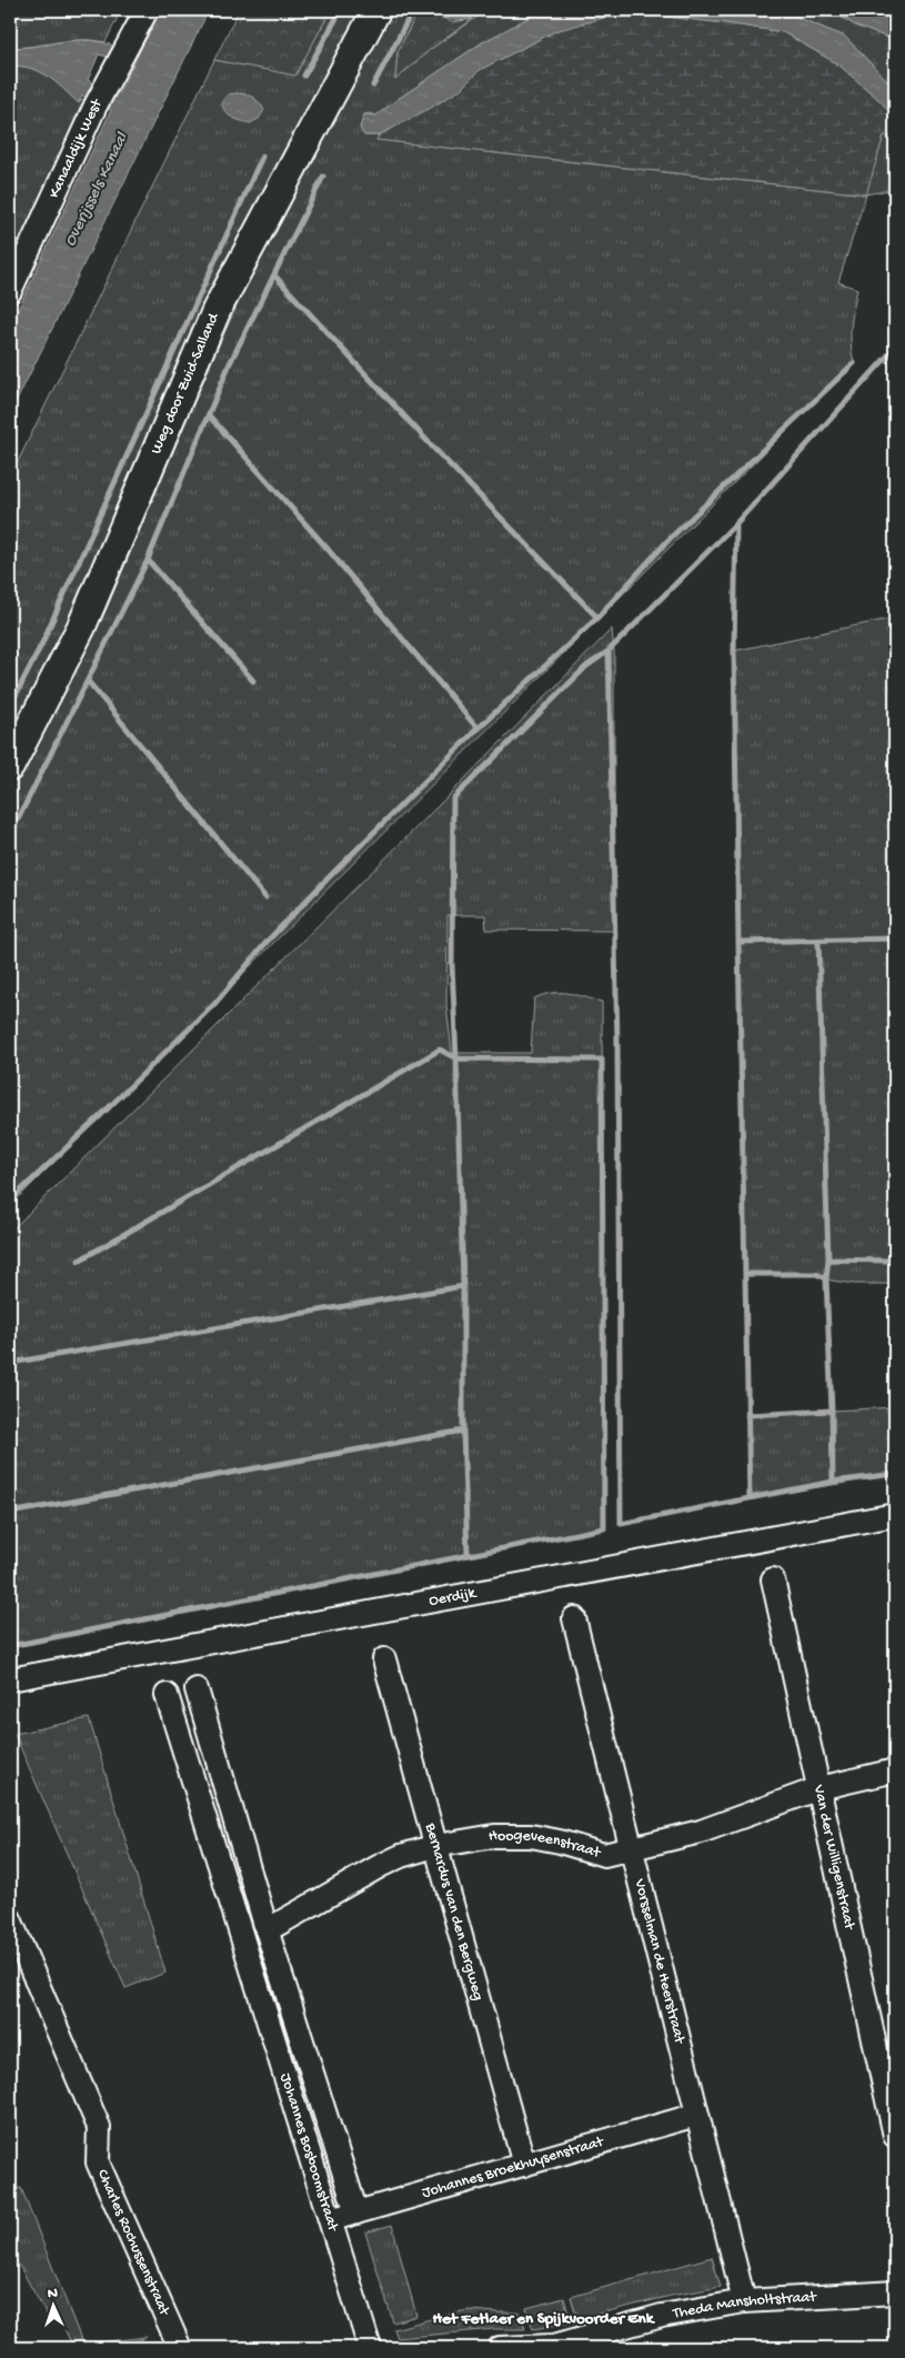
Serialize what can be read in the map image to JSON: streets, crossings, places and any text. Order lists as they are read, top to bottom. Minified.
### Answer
{"streets":{"main road":["Weg door Zuid-Salland"],"street":["Kanaaldijk West","Oerdijk","Hoogeveenstraat","Van der Willigenstraat","Bernardus van den Bergweg","Vorsselman de Heerstraat","Johannes Bosboomstraat","Johannes Broekhuysenstraat","Charles Rochussenstraat","Theda Mansholtstraat"]},"crossings":[["Hoogeveenstraat","Van der Willigenstraat"],["Hoogeveenstraat","Bernardus van den Bergweg"],["Hoogeveenstraat","Vorsselman de Heerstraat"],["Hoogeveenstraat","Johannes Bosboomstraat"],["Bernardus van den Bergweg","Johannes Broekhuysenstraat"],["Vorsselman de Heerstraat","Johannes Broekhuysenstraat"],["Vorsselman de Heerstraat","Theda Mansholtstraat"],["Johannes Bosboomstraat","Johannes Broekhuysenstraat"]],"districts":["Het Fetlaer en Spijkvoorder Enk"],"water":["Overijssels Kanaal"],"north":"top"}
